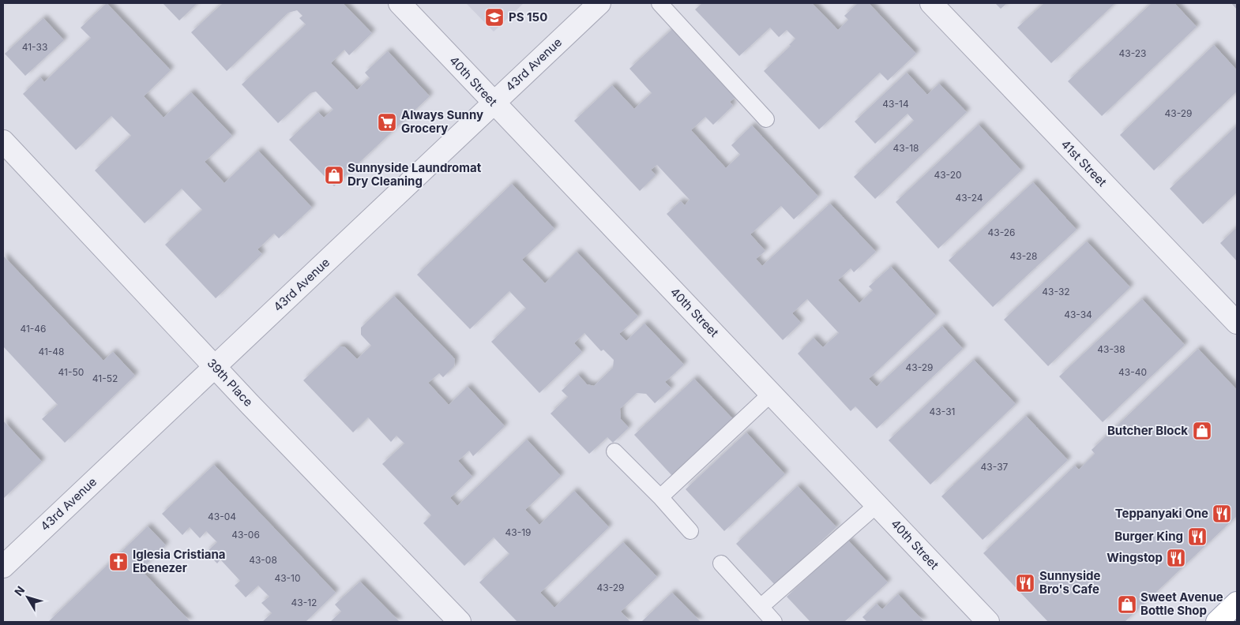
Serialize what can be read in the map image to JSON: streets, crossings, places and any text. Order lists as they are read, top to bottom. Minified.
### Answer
{"streets":{"street":["43rd Avenue","40th Street","41st Street","39th Place"]},"crossings":[["43rd Avenue","40th Street"],["43rd Avenue","39th Place"]],"places":{"school or university":["PS 150"],"supermarket":["Always Sunny Grocery"],"shop":["Sunnyside Laundromat Dry Cleaning","Butcher Block","Sweet Avenue Bottle Shop"],"restaurant":["Teppanyaki One","Burger King","Wingstop","Sunnyside Bro's Cafe"],"church":["Iglesia Cristiana Ebenezer"]},"house_numbers":["41-33","43-23","43-14","43-29","43-18","43-20","43-24","43-26","43-28","43-32","43-34","41-46","43-38","41-48","43-29","41-50","43-40","41-52","43-31","43-37","43-04","43-19","43-06","43-08","43-10","43-29","43-12"],"north":"top left"}
